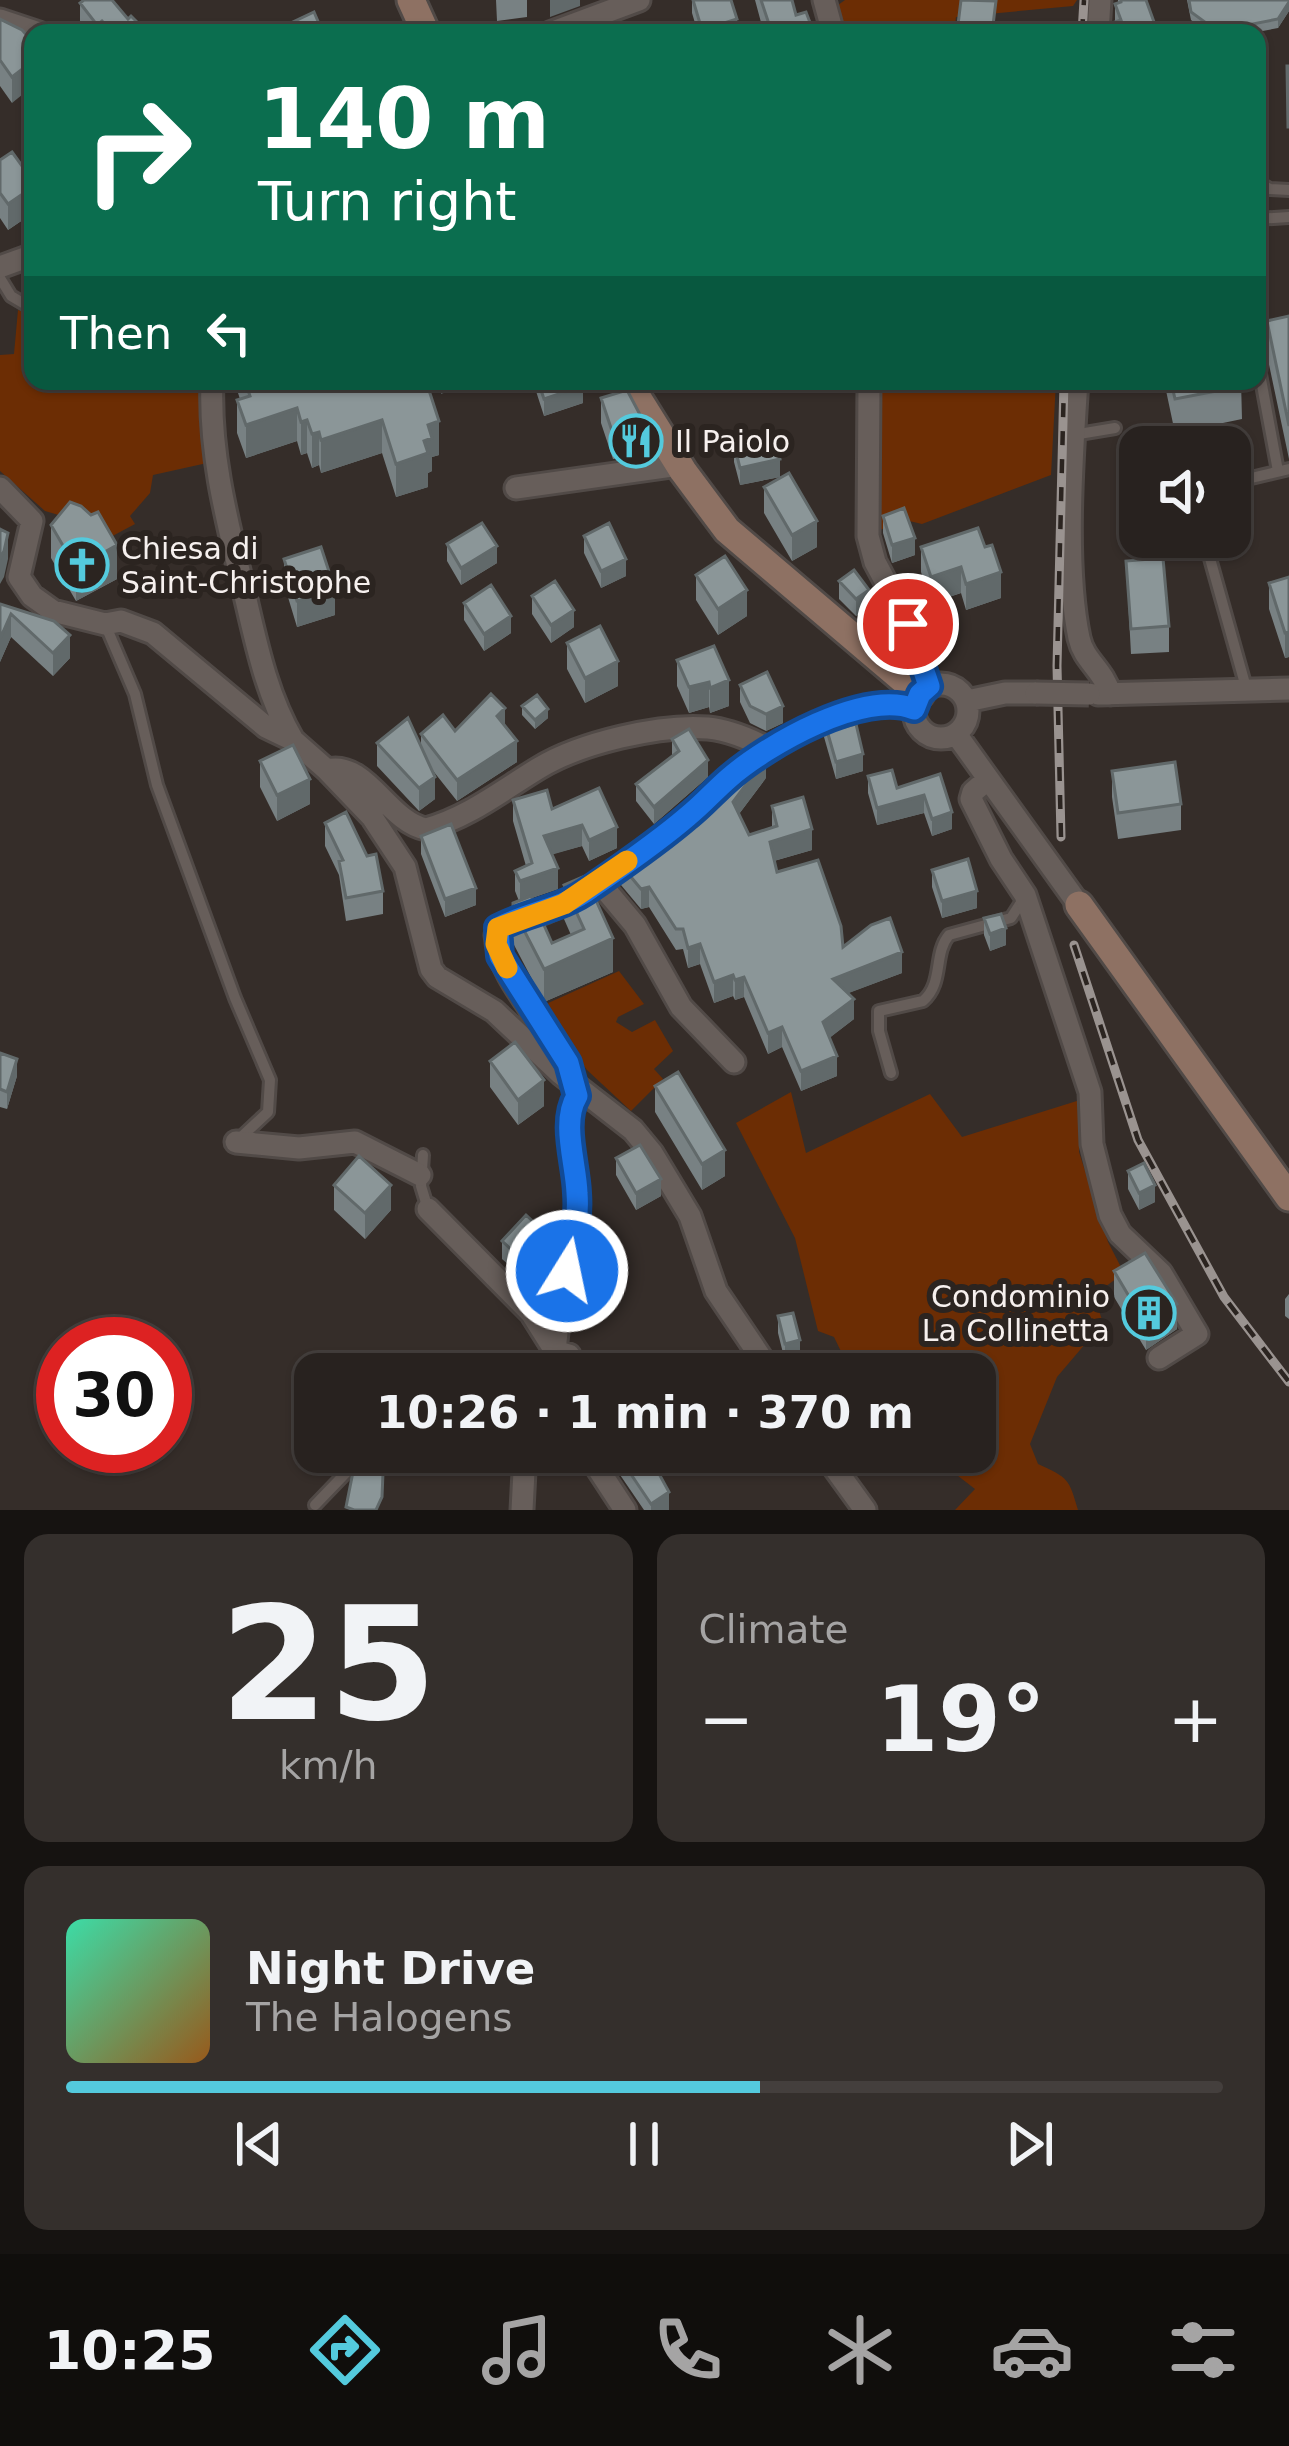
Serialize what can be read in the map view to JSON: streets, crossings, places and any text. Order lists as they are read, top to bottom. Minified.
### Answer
{"places":{"restaurant":["Il Paiolo"],"church":["Chiesa di Saint-Christophe"],"building":["Condominio La Collinetta"]},"page":{"turn":["140 m","Turn right"],"then":"Then","limit":"30","trip":"10:26 · 1 min · 370 m","tile":[["25","km/h"],"Climate"],"heat":["−","19°","+"],"song":["Night Drive","The Halogens"],"tabs":"10:25"}}
